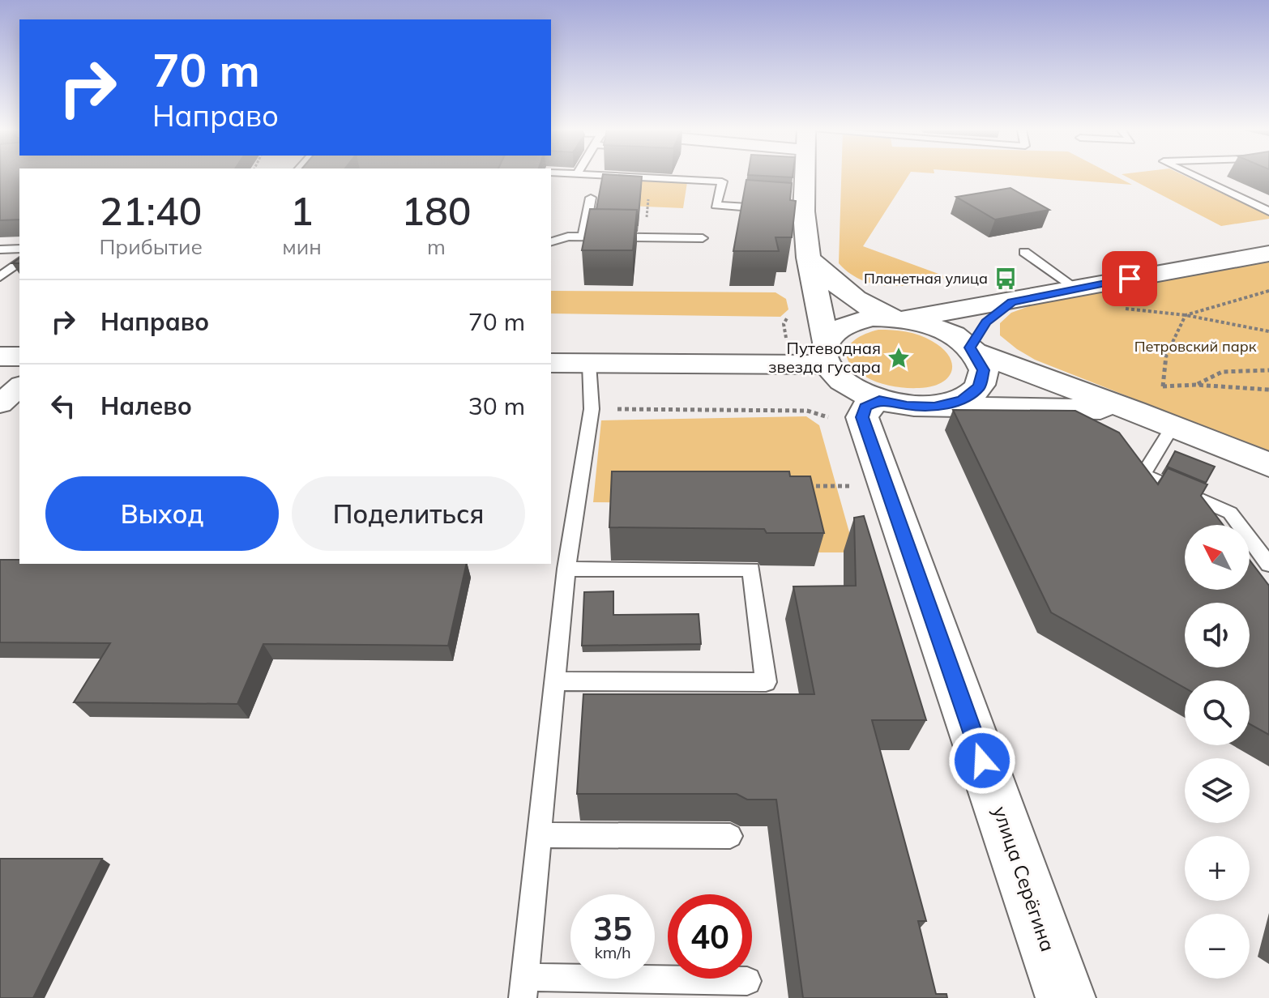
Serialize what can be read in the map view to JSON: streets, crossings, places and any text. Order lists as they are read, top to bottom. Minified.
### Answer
{"streets":{"street":["улица Серёгина"]},"parks":["Петровский парк"],"places":{"bus stop":["Планетная улица"],"place":["Путеводная звезда гусара"]},"north":"top left","page":{"turn":["70 m","Направо"],"eta":["21:40","Прибытие","1","мин","180","m"],"list":[{"name":"Направо","value":"70 m"},{"name":"Налево","value":"30 m"}],"buttons":["Выход","Поделиться"],"map_buttons":["+","−"],"speed":"35 km/h","limit":"40"}}
